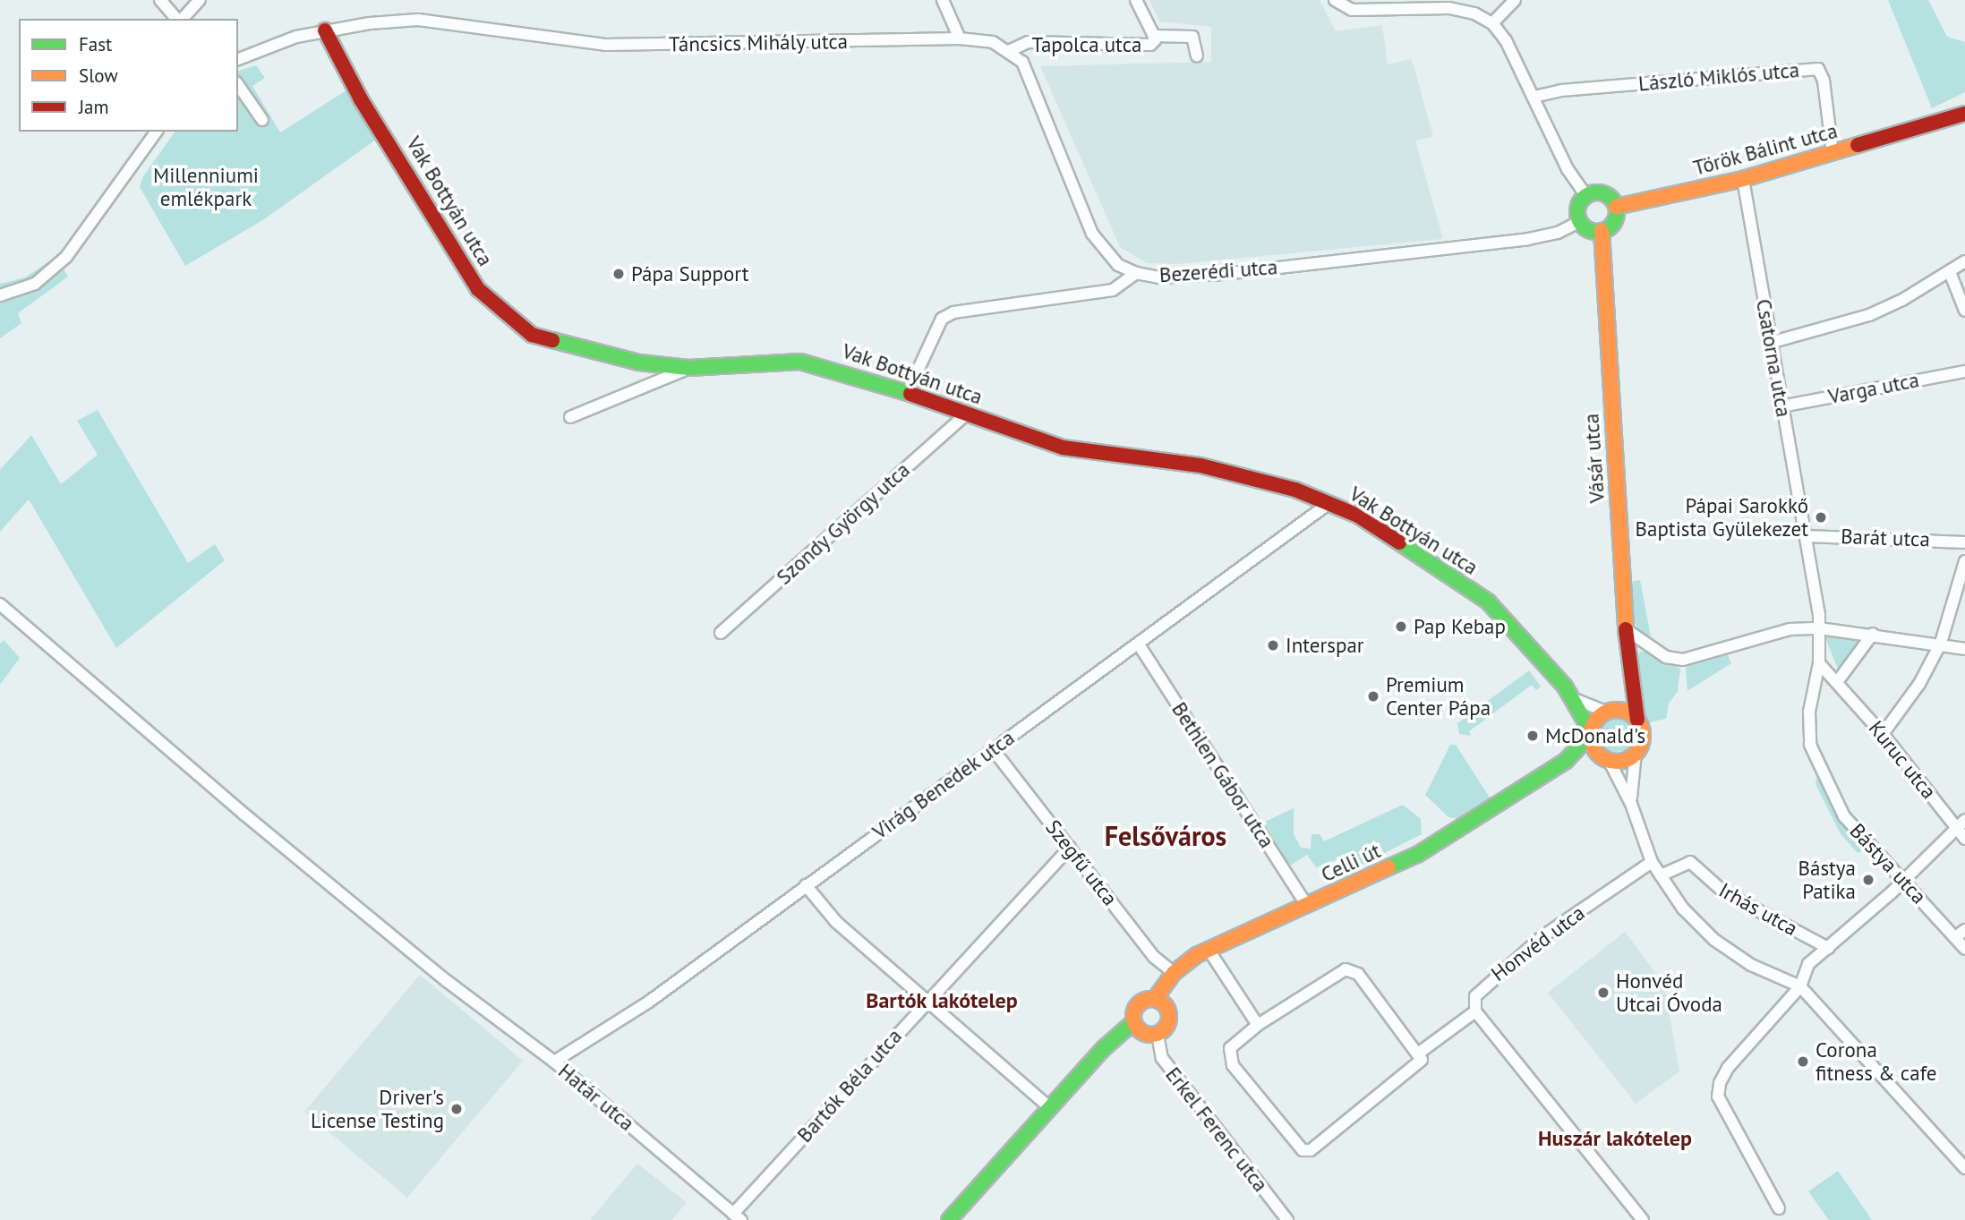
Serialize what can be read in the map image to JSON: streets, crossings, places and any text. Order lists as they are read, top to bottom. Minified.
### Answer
{"streets":{"street":["Táncsics Mihály utca","Tapolca utca","László Miklós utca","Török Bálint utca","Vak Bottyán utca","Bezerédi utca","Csatorna utca","Varga utca","Vásár utca","Szondy György utca","Barát utca","Kuruc utca","Bethlen Gábor utca","Virág Benedek utca","Szegfű utca","Celli út","Bástya utca","Irhás utca","Honvéd utca","Bartók Béla utca","Határ utca","Erkel Ferenc utca"]},"crossings":[["Táncsics Mihály utca","Tapolca utca"],["Táncsics Mihály utca","Vak Bottyán utca"],["László Miklós utca","Török Bálint utca"],["Török Bálint utca","Bezerédi utca"],["Török Bálint utca","Csatorna utca"],["Török Bálint utca","Vásár utca"],["Vak Bottyán utca","Bezerédi utca"],["Vak Bottyán utca","Vásár utca"],["Vak Bottyán utca","Szondy György utca"],["Vak Bottyán utca","Virág Benedek utca"],["Vak Bottyán utca","Celli út"],["Bezerédi utca","Vásár utca"],["Csatorna utca","Varga utca"],["Csatorna utca","Barát utca"],["Vásár utca","Celli út"],["Kuruc utca","Bástya utca"],["Bethlen Gábor utca","Virág Benedek utca"],["Bethlen Gábor utca","Celli út"],["Virág Benedek utca","Szegfű utca"],["Virág Benedek utca","Határ utca"],["Szegfű utca","Celli út"],["Szegfű utca","Bartók Béla utca"],["Celli út","Erkel Ferenc utca"],["Bartók Béla utca","Határ utca"]],"districts":["Felsőváros","Bartók lakótelep","Huszár lakótelep"],"parks":["Millenniumi emlékpark"],"places":["Pápa Support","Pápai Sarokkő Baptista Gyülekezet","Pap Kebap","Interspar","Premium Center Pápa","McDonald's","Bástya Patika","Honvéd Utcai Óvoda","Corona fitness & cafe","Driver's License Testing"],"legend":["Fast","Slow","Jam"]}
